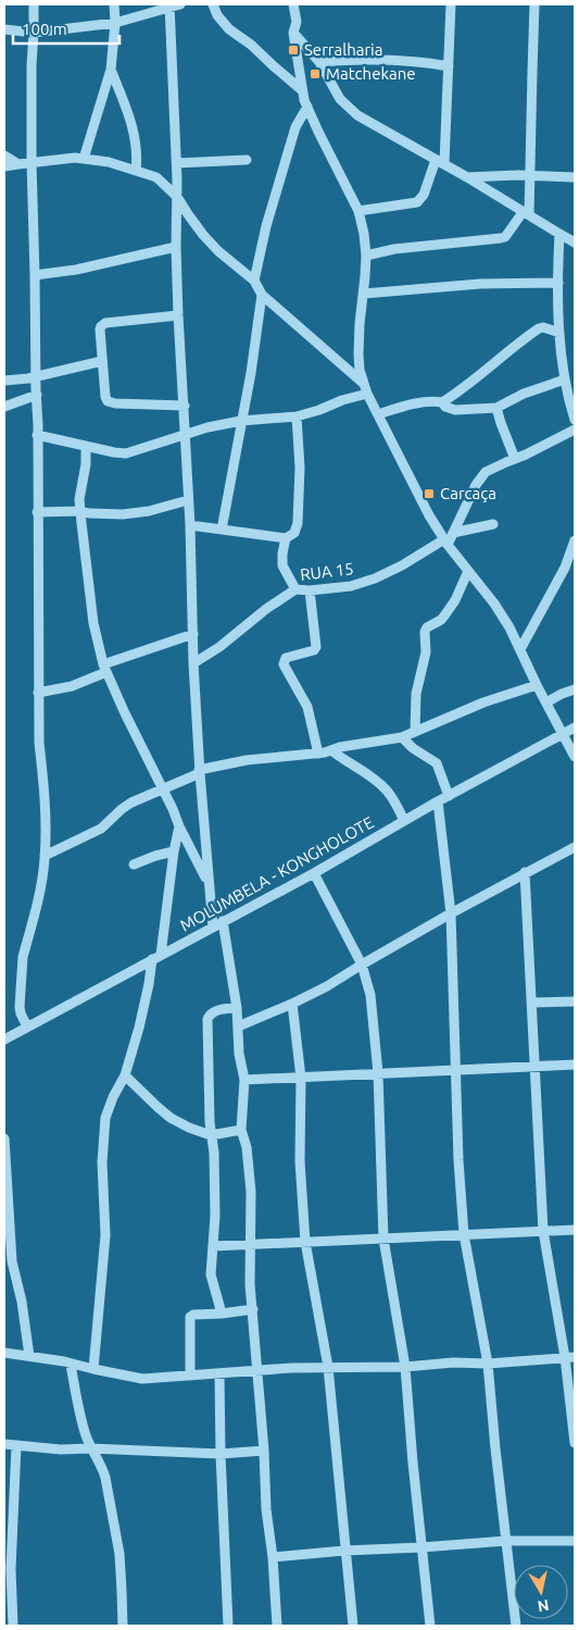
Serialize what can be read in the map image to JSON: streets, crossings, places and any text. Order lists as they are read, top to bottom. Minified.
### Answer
{"streets":{"street":["RUA 15","MOLUMBELA - KONGHOLOTE"]},"places":{"transit":["Serralharia","Matchekane","Carcaça"]},"scale_bar":"100 m","north":"bottom"}
